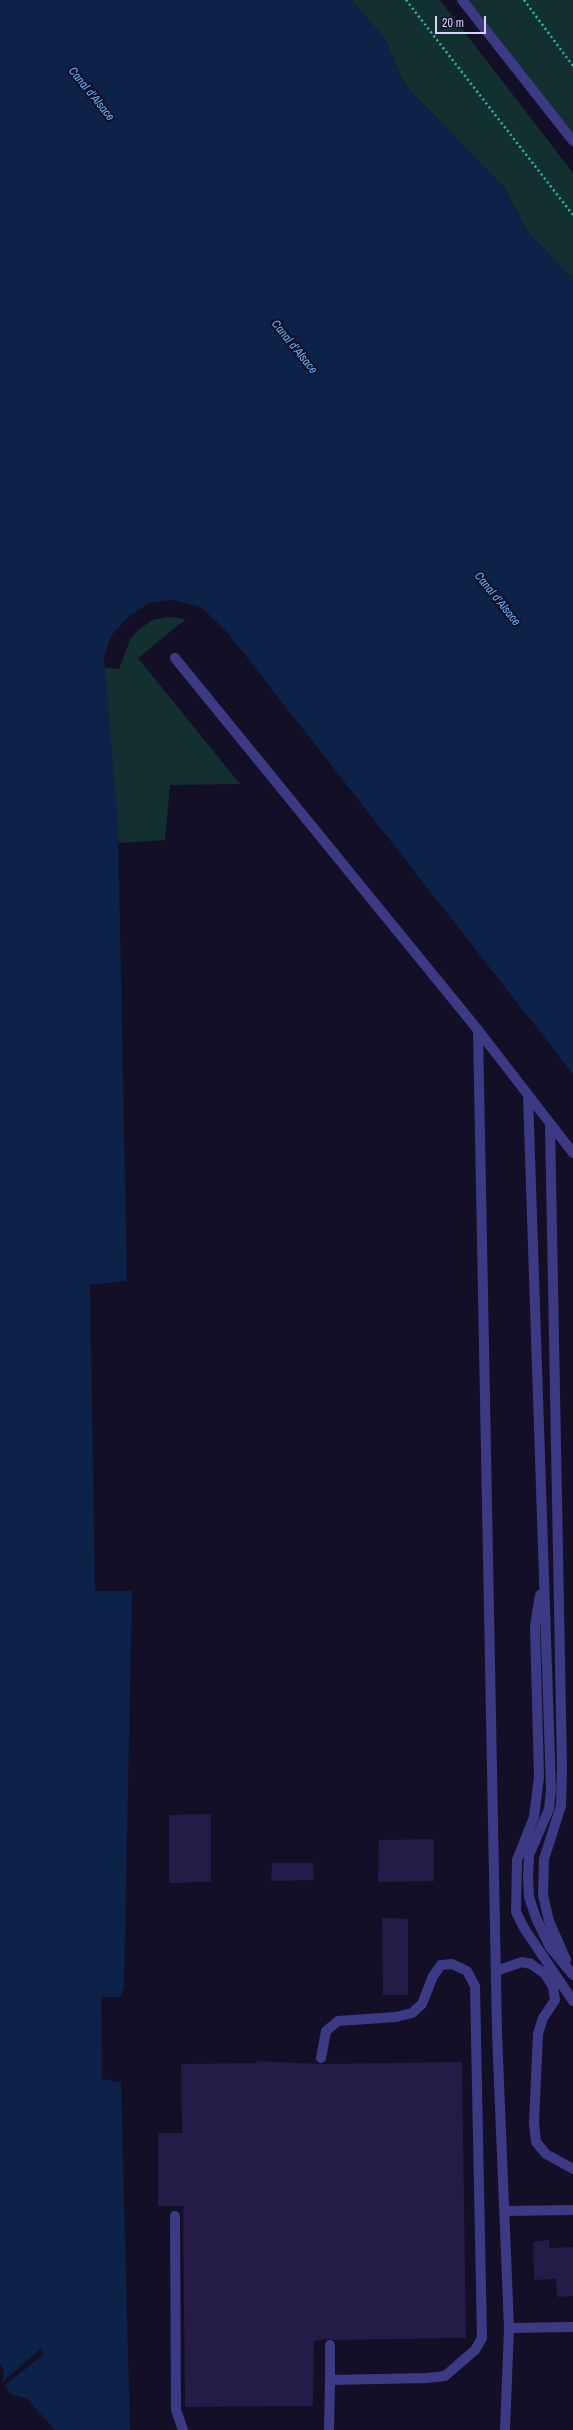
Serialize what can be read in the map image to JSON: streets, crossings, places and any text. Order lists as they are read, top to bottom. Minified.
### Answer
{"water":["Canal d'Alsace"],"scale_bar":"20 m"}
